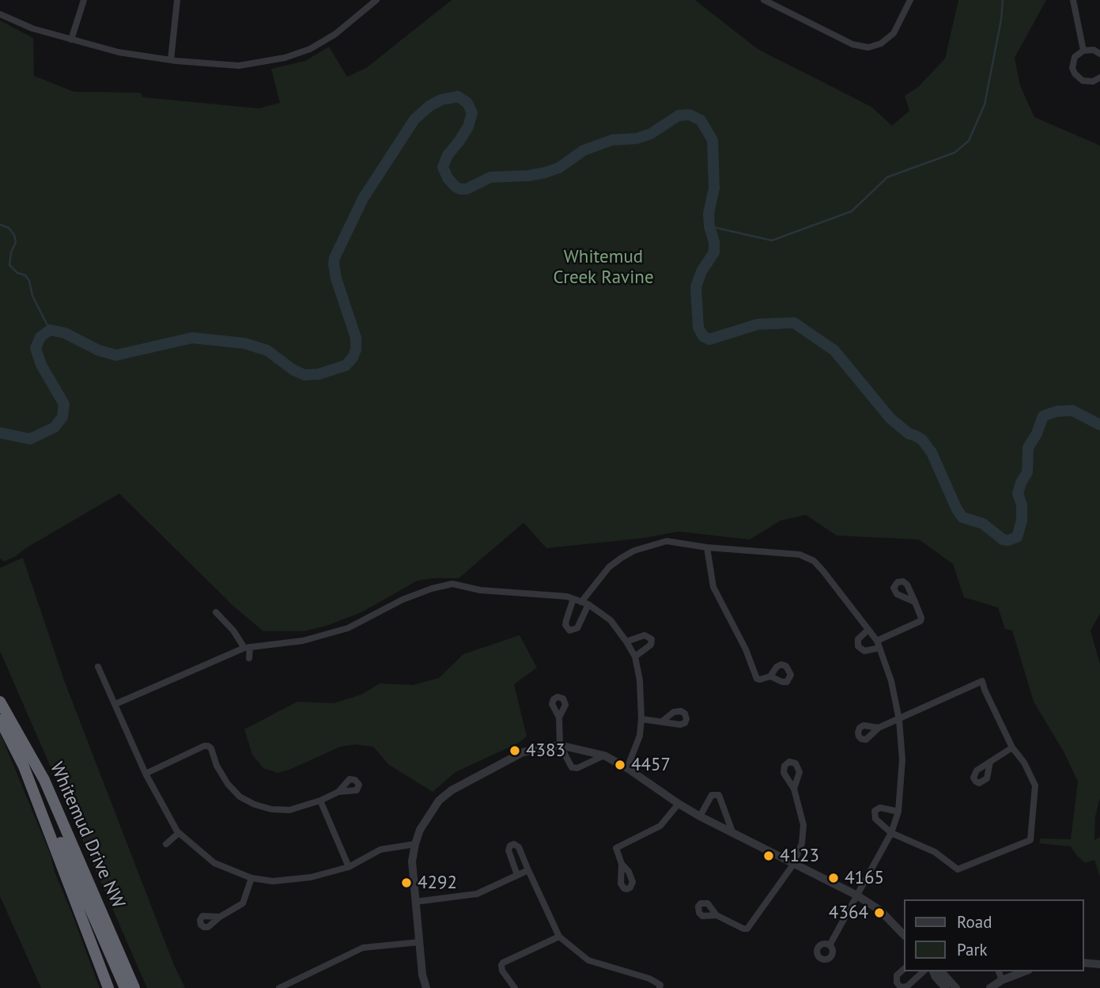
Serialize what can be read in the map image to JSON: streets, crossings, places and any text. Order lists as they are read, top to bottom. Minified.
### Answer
{"streets":{"highway":["Whitemud Drive NW"]},"parks":["Whitemud Creek Ravine"],"places":["4383","4457","4123","4165","4292","4364"],"legend":["Road","Park"]}
